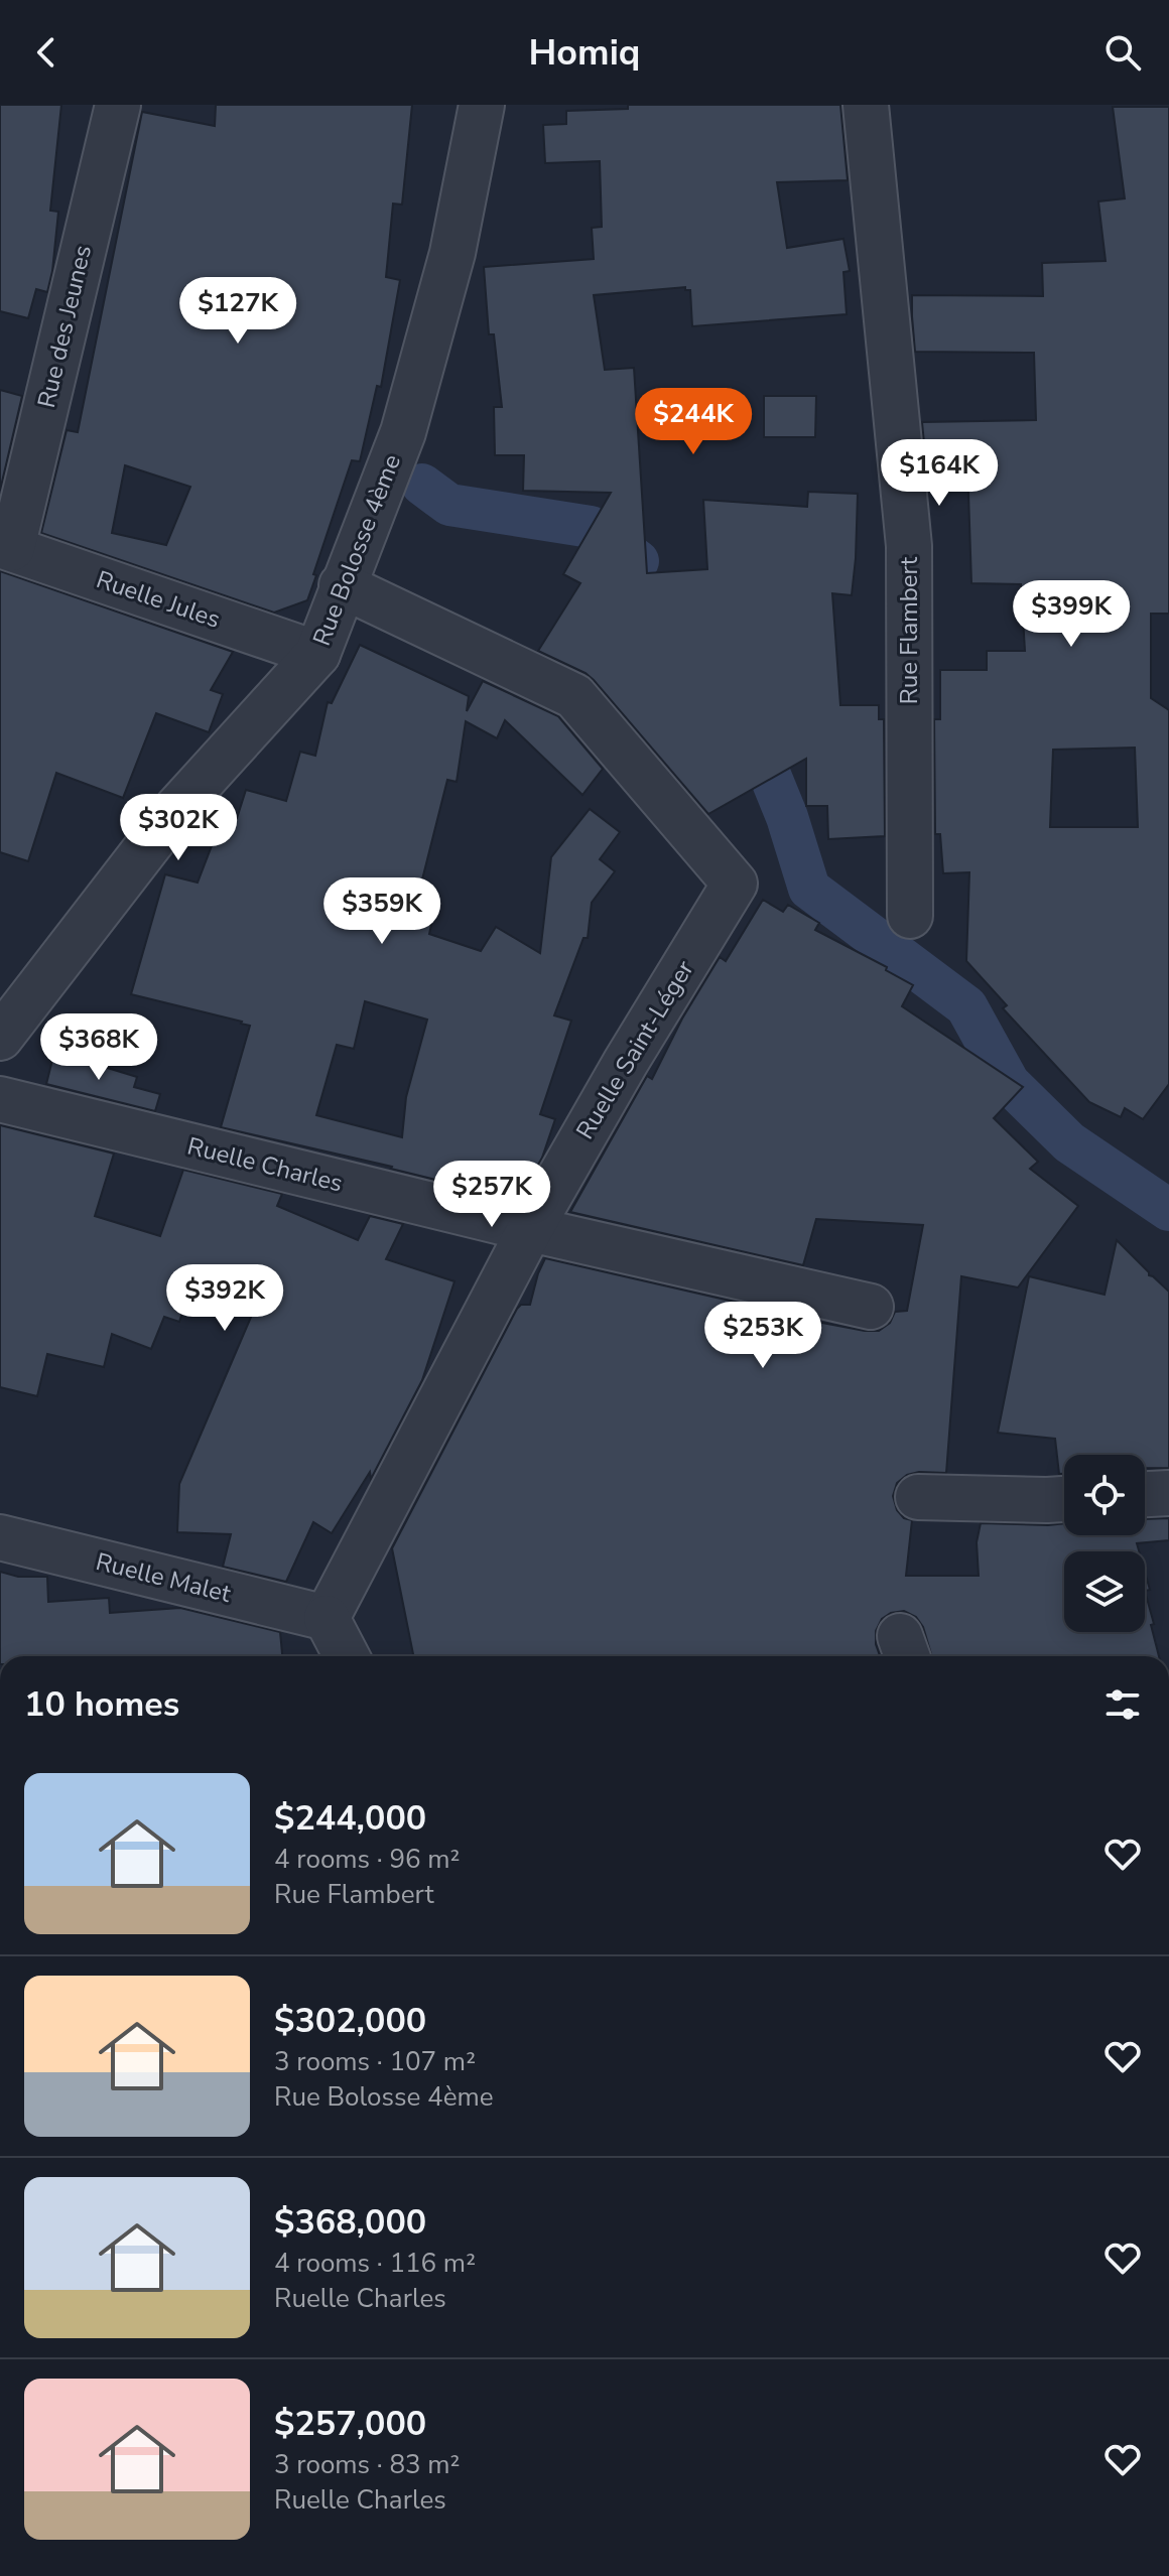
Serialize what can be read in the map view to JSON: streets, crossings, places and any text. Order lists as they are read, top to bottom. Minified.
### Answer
{"streets":{"street":["Rue des Jeunes","Rue Bolosse 4ème","Ruelle Jules","Rue Flambert","Ruelle Saint-Léger","Ruelle Charles","Ruelle Malet"]},"crossings":[["Rue des Jeunes","Ruelle Jules"],["Rue Bolosse 4ème","Ruelle Jules"],["Rue Bolosse 4ème","Ruelle Saint-Léger"],["Ruelle Saint-Léger","Ruelle Charles"],["Ruelle Saint-Léger","Ruelle Malet"]],"page":{"header":"Homiq","price":["$127K","$244K","$164K","$399K","$302K","$359K","$368K","$257K","$392K","$253K"],"heading":"10 homes","list":[{"name":"$244,000","note":"4 rooms · 96 m² · Rue Flambert"},{"name":"$302,000","note":"3 rooms · 107 m² · Rue Bolosse 4ème"},{"name":"$368,000","note":"4 rooms · 116 m² · Ruelle Charles"},{"name":"$257,000","note":"3 rooms · 83 m² · Ruelle Charles"}]}}
